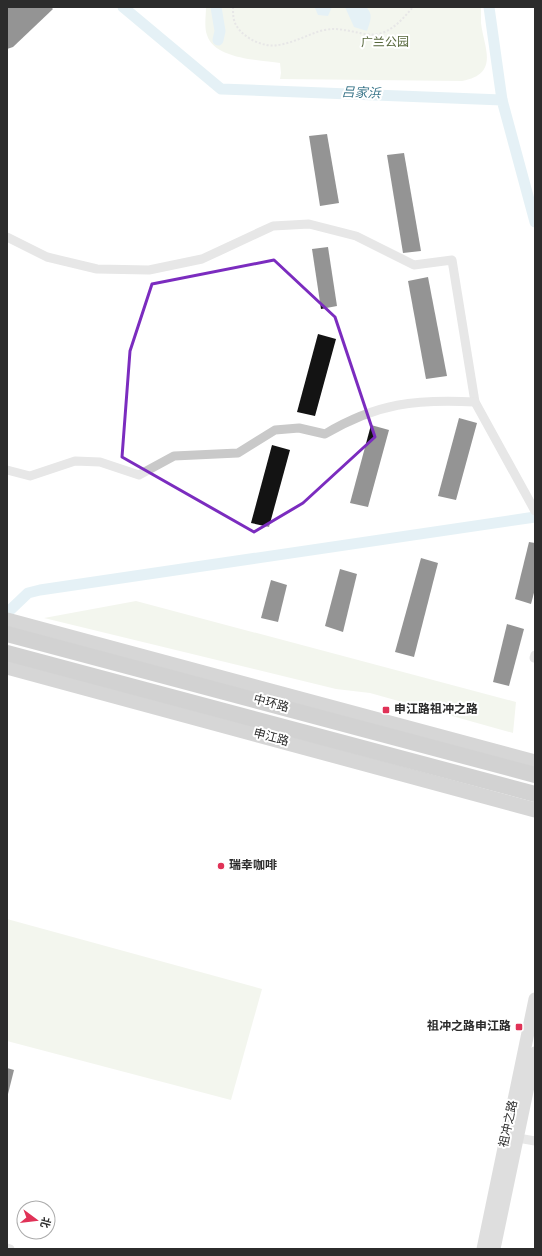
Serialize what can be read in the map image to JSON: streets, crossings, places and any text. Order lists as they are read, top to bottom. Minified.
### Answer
{"streets":{"highway":["中环路"],"main road":["申江路","祖冲之路"]},"water":["吕家浜"],"parks":["广兰公园"],"places":{"transit":["申江路祖冲之路","祖冲之路申江路"],"other":["瑞幸咖啡"]},"north":"right"}
